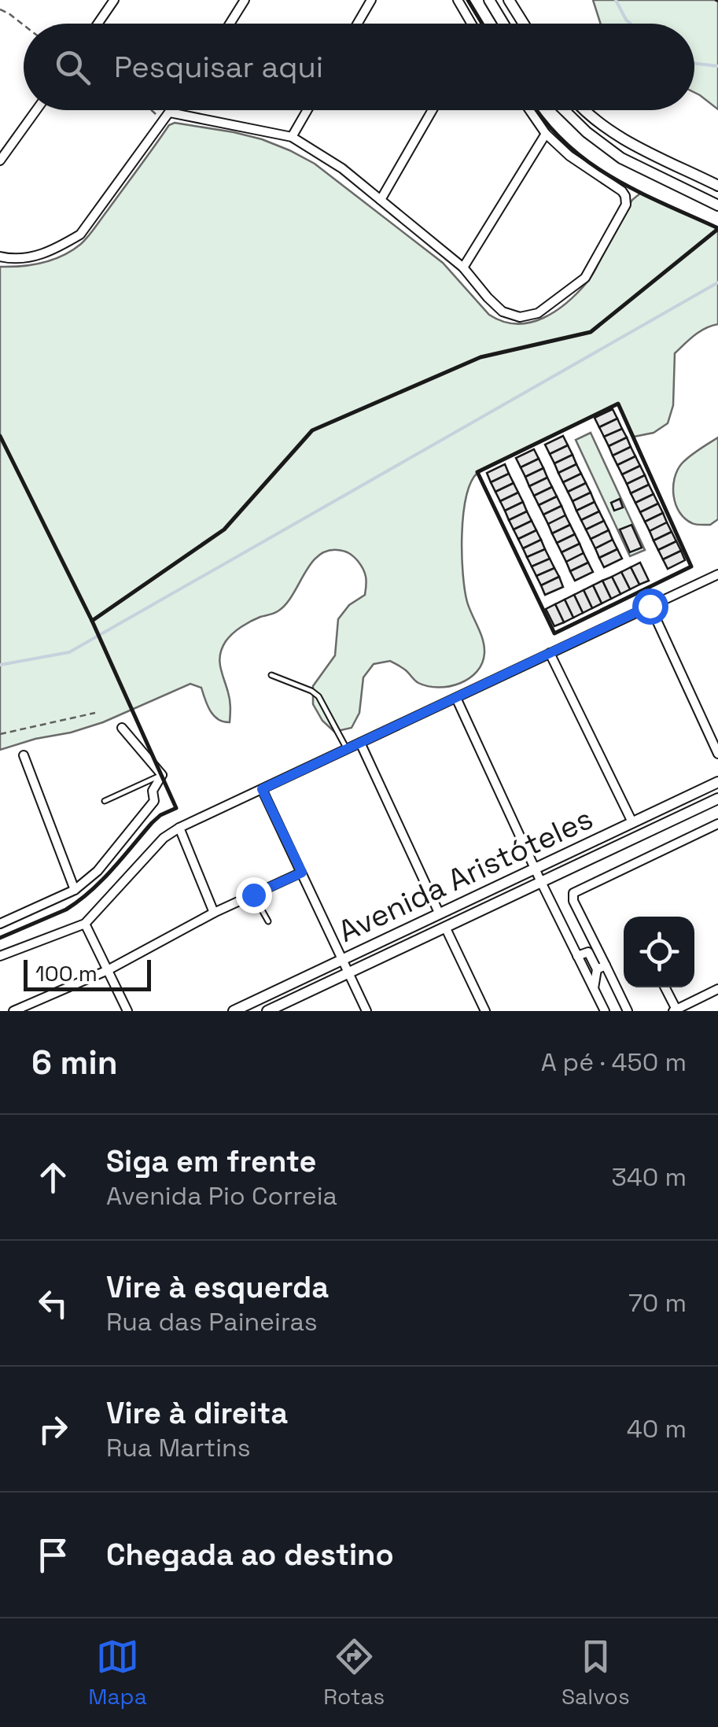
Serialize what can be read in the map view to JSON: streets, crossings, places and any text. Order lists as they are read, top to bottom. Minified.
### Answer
{"streets":{"street":["Avenida Aristóteles"]},"scale_bar":"100 m","page":{"search":"Pesquisar aqui","scale":"100 m","heading":["6 min","A pé · 450 m"],"list":[["Siga em frente","Avenida Pio Correia","340 m"],["Vire à esquerda","Rua das Paineiras","70 m"],["Vire à direita","Rua Martins","40 m"],"Chegada ao destino"],"nav":["Mapa","Rotas","Salvos"]}}
